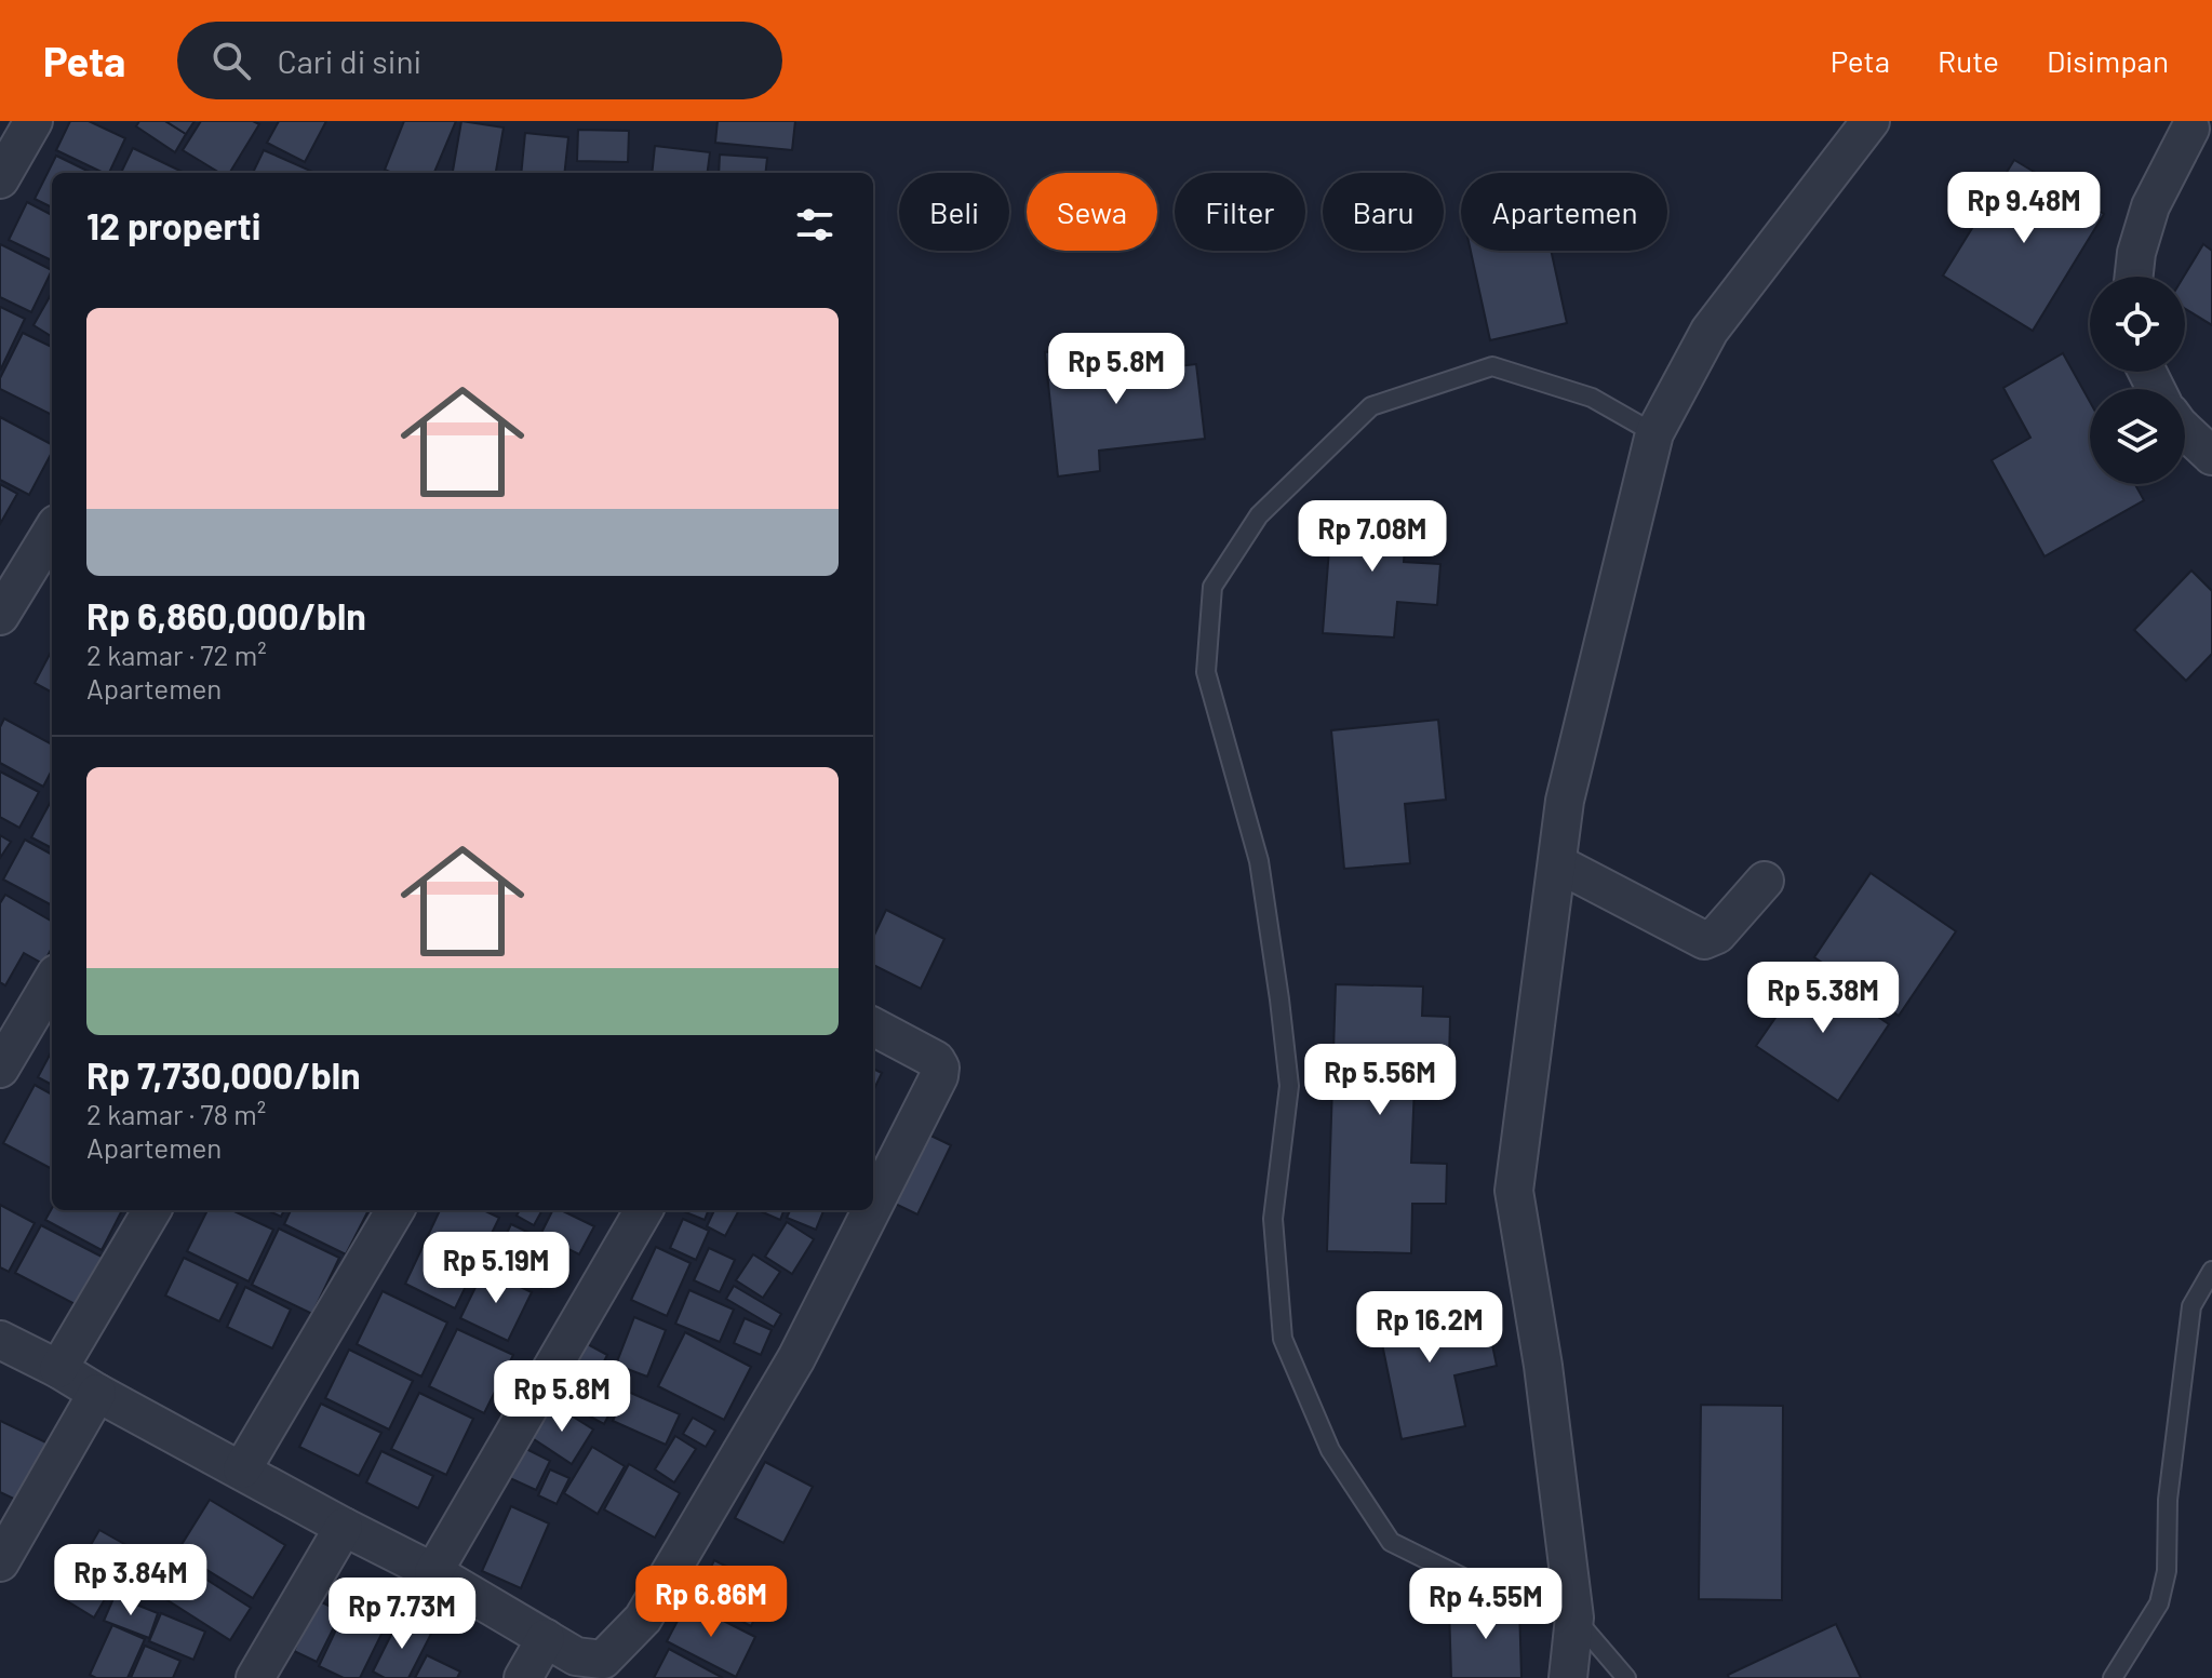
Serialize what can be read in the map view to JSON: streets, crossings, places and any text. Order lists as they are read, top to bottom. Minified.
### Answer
{"page":{"header":"Peta","search":"Cari di sini","nav":["Peta","Rute","Disimpan"],"price":["Rp 9.48M","Rp 5.8M","Rp 7.08M","Rp 5.38M","Rp 5.56M","Rp 5.19M","Rp 16.2M","Rp 5.8M","Rp 3.84M","Rp 6.86M","Rp 4.55M","Rp 7.73M"],"chip":["Beli","Sewa","Filter","Baru","Apartemen"],"heading":"12 properti","list":[{"name":"Rp 6,860,000/bln","note":"2 kamar · 72 m² · Apartemen"},{"name":"Rp 7,730,000/bln","note":"2 kamar · 78 m² · Apartemen"}]}}
